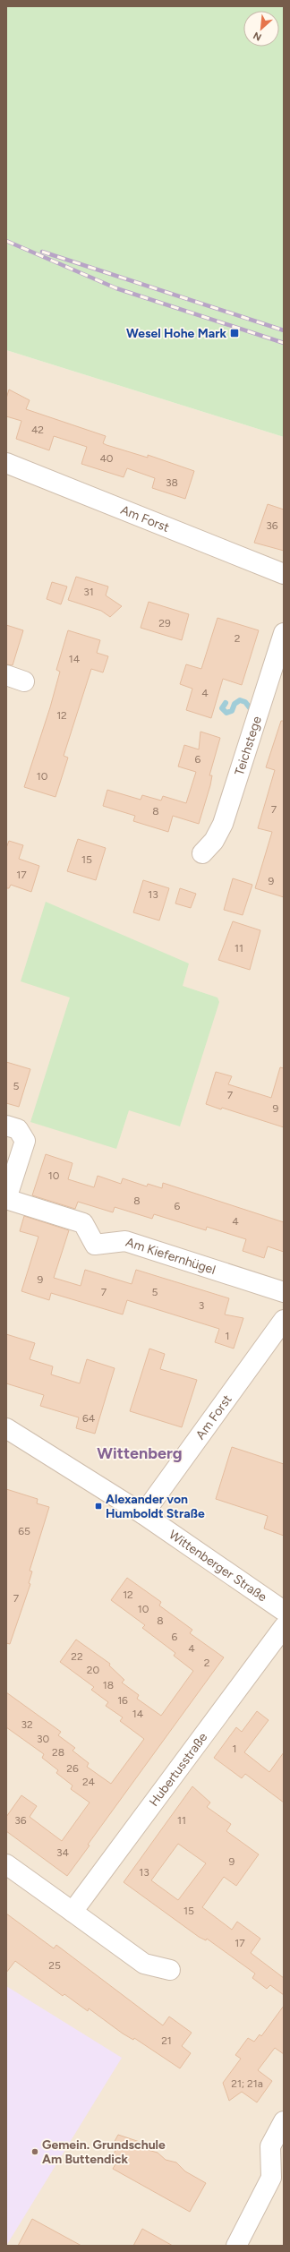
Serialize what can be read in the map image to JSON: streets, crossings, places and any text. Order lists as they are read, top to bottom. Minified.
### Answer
{"streets":{"street":["Am Forst","Teichstege","Am Kiefernhügel","Wittenberger Straße","Hubertusstraße"]},"crossings":[["Am Forst","Wittenberger Straße"]],"districts":["Wittenberg"],"places":{"transit":["Wesel Hohe Mark","Alexander von Humboldt Straße"],"other":["Gemein. Grundschule Am Buttendick"]},"house_numbers":["42","40","38","36","31","29","2","14","4","12","6","10","7","8","15","17","9","13","11","5","7","9","10","8","6","4","9","7","5","3","1","64","65","12","7","10","8","6","4","22","2","20","18","16","14","32","30","1","28","26","24","36","11","34","9","13","15","17","25","21","21; 21a"],"north":"bottom left"}
